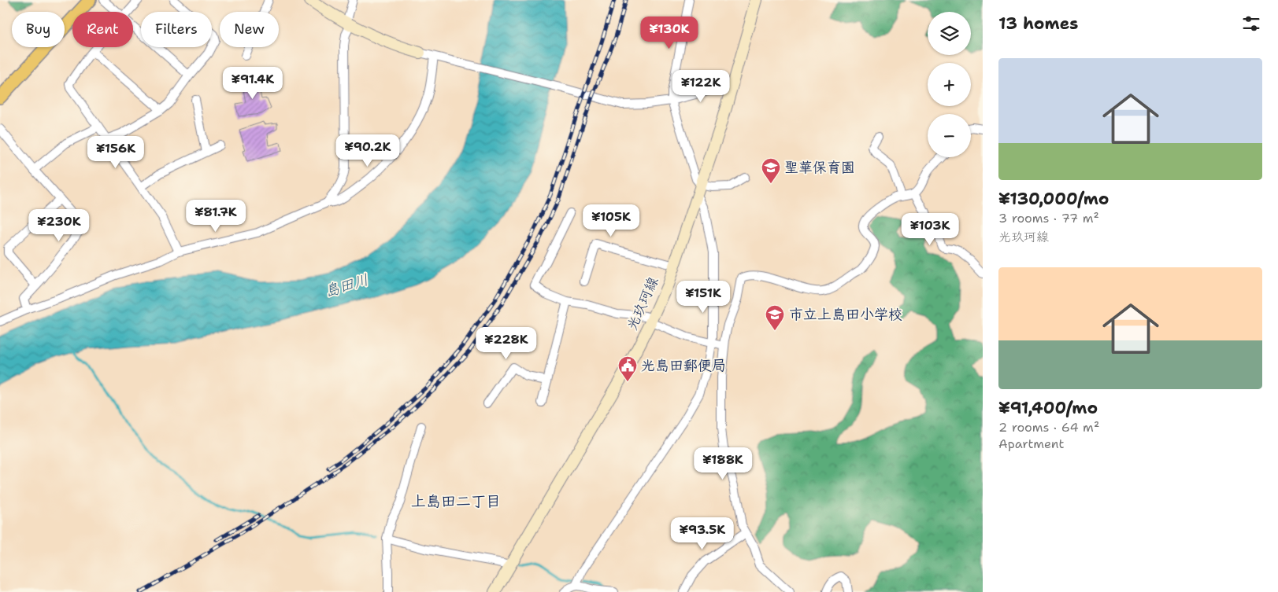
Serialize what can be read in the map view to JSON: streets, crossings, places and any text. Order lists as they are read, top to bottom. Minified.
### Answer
{"streets":{"main road":["光玖珂線"]},"districts":["上島田二丁目"],"water":["島田川"],"places":{"school or university":["聖華保育園","市立上島田小学校"],"public building":["光島田郵便局"]},"page":{"heading":"13 homes","map_buttons":["+","−"],"chip":["Buy","Rent","Filters","New"],"price":["¥130K","¥91.4K","¥122K","¥90.2K","¥156K","¥81.7K","¥105K","¥230K","¥103K","¥151K","¥228K","¥188K","¥93.5K"],"list":[{"name":"¥130,000/mo","note":"3 rooms · 77 m² · 光玖珂線"},{"name":"¥91,400/mo","note":"2 rooms · 64 m² · Apartment"}]}}
